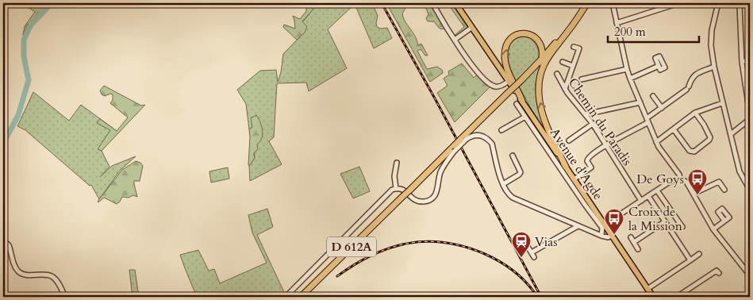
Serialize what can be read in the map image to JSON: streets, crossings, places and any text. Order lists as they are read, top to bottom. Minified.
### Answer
{"streets":{"highway":["D 612A"],"main road":["Avenue d'Agde"],"street":["Chemin du Paradis"]},"places":{"bus stop":["De Goys","Croix de la Mission"],"station":["Vias"]},"scale_bar":"200 m"}
